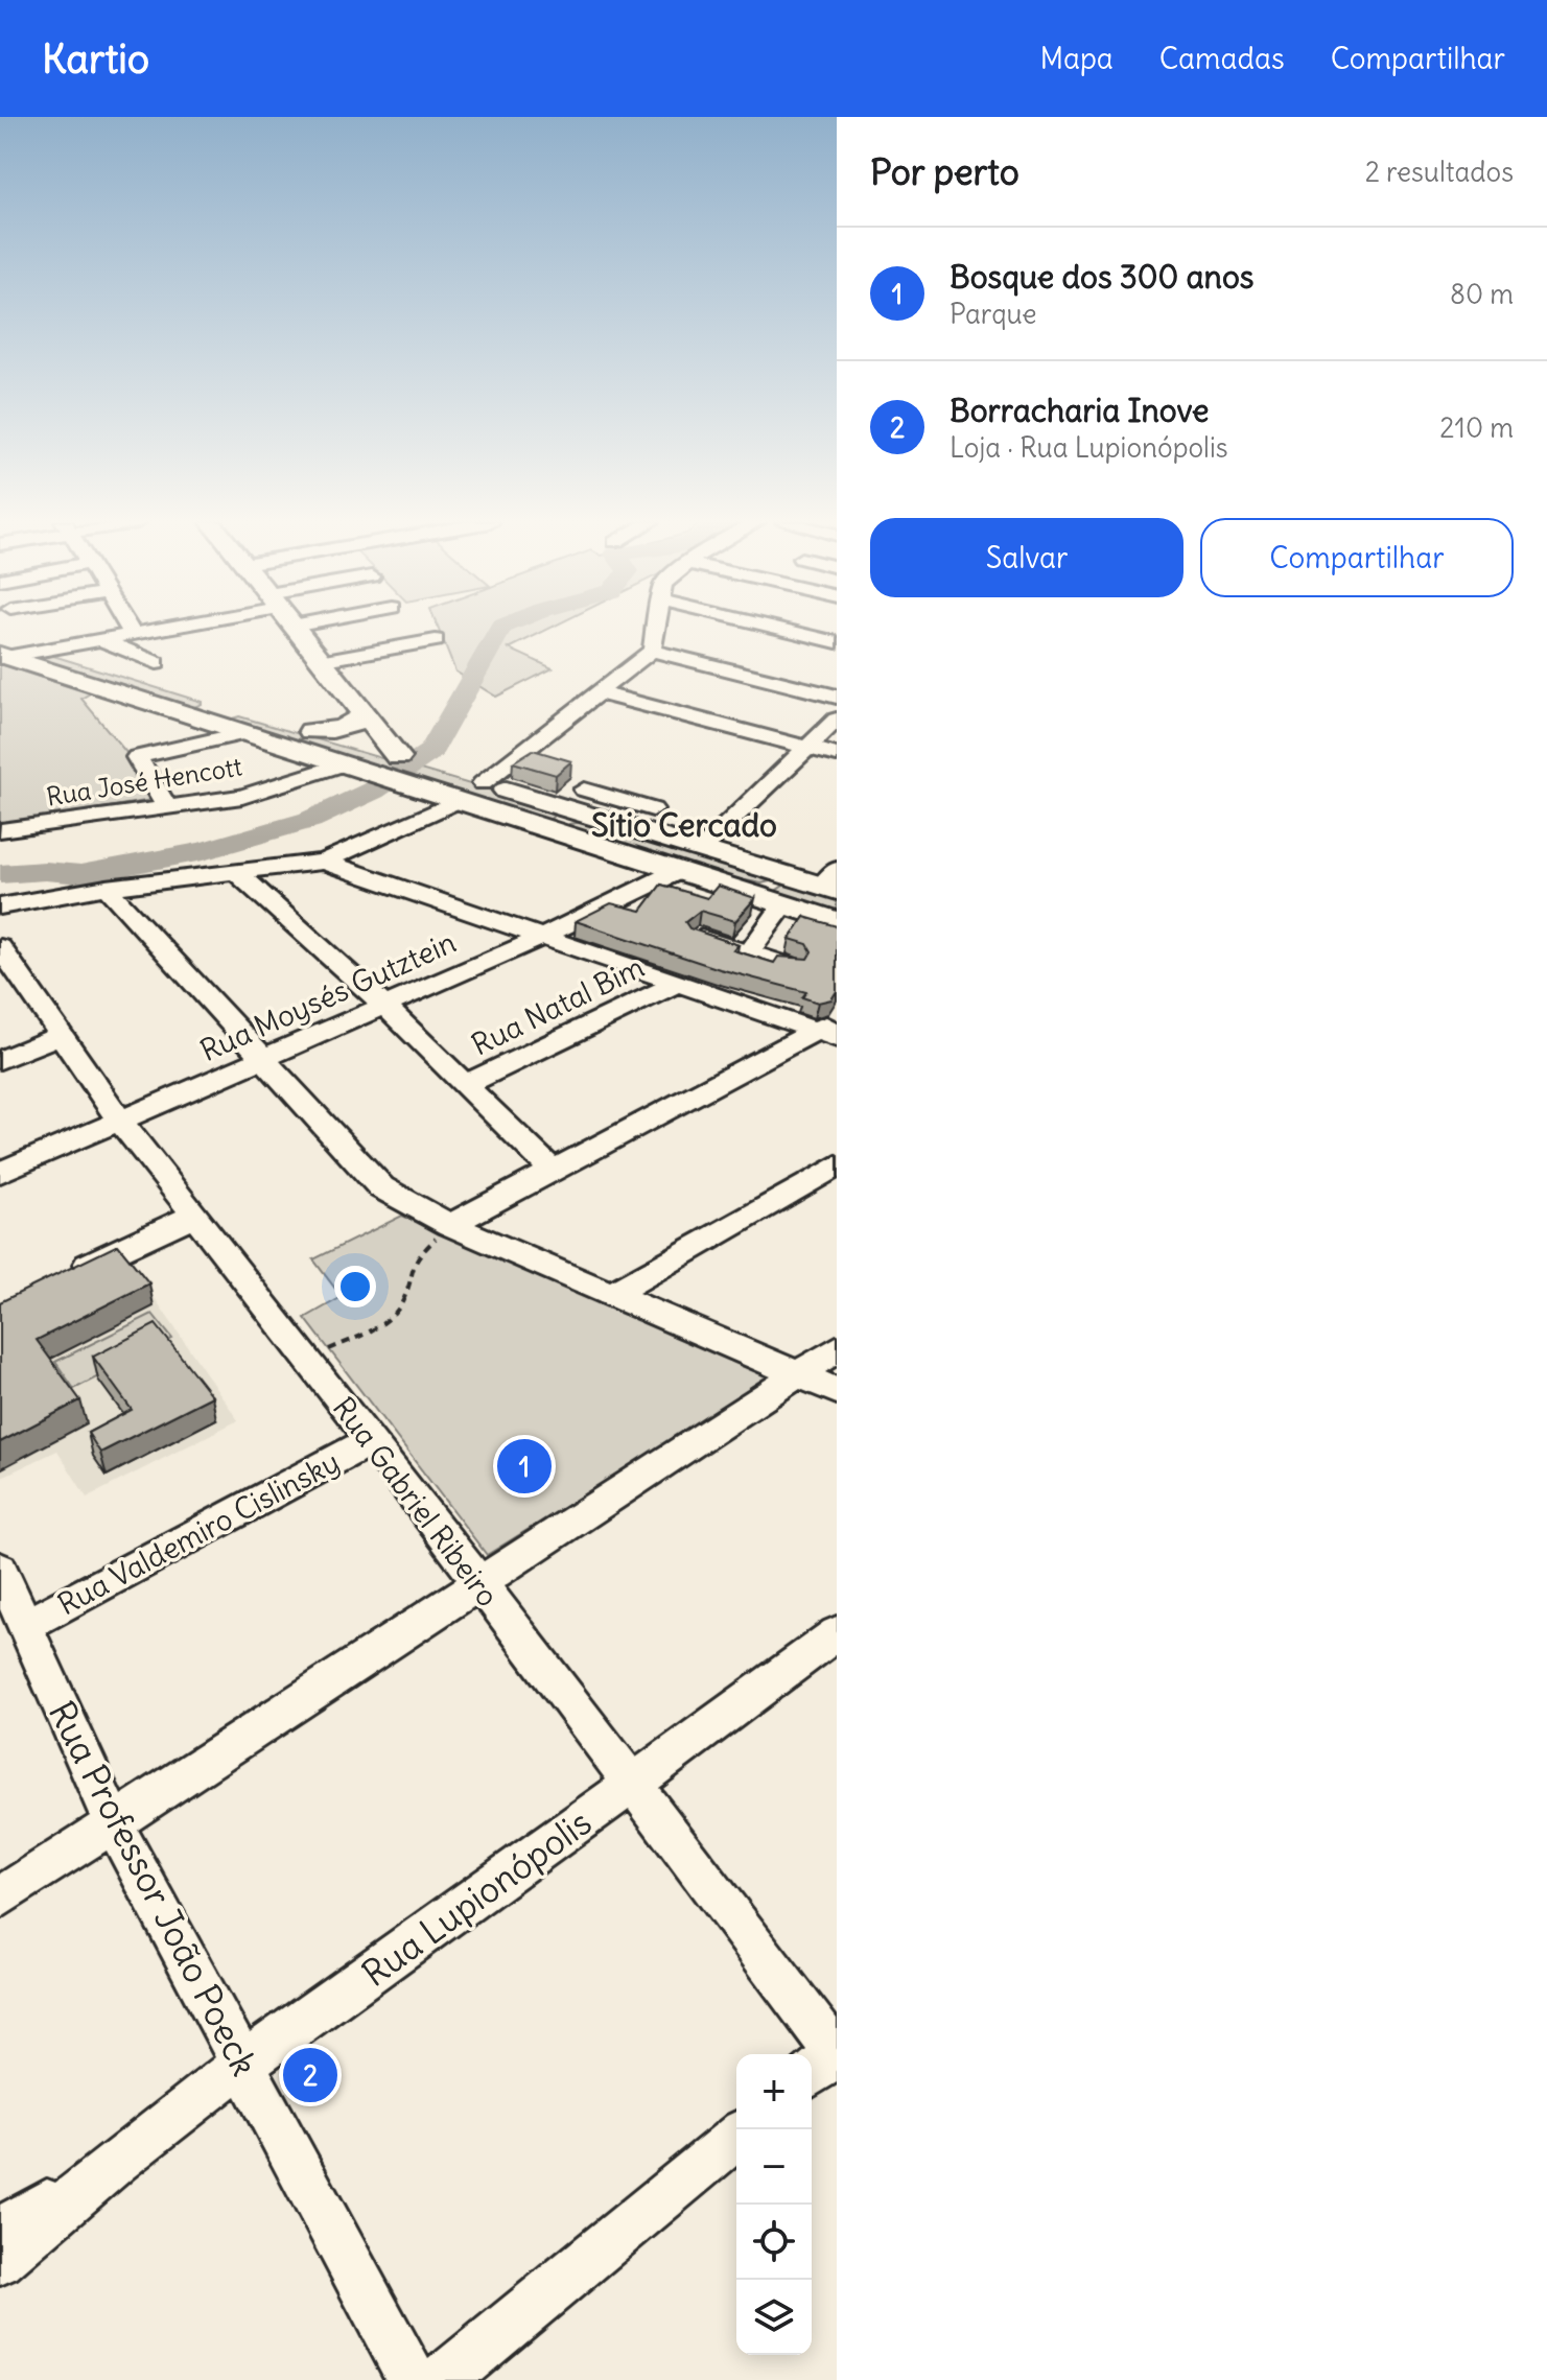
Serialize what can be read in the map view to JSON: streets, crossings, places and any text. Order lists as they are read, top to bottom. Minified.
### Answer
{"streets":{"street":["Rua José Hencott","Rua Moysés Gutztein","Rua Natal Bim","Rua Gabriel Ribeiro","Rua Valdemiro Cislinsky","Rua Professor João Poeck","Rua Lupionópolis"]},"crossings":[["Rua Moysés Gutztein","Rua Gabriel Ribeiro"],["Rua Gabriel Ribeiro","Rua Valdemiro Cislinsky"],["Rua Gabriel Ribeiro","Rua Lupionópolis"],["Rua Valdemiro Cislinsky","Rua Professor João Poeck"],["Rua Professor João Poeck","Rua Lupionópolis"]],"districts":["Sítio Cercado"],"page":{"header":"Kartio","nav":["Mapa","Camadas","Compartilhar"],"heading":["Por perto","2 resultados"],"list":[{"mark":"1","name":"Bosque dos 300 anos","note":"Parque","value":"80 m"},{"mark":"2","name":"Borracharia Inove","note":"Loja · Rua Lupionópolis","value":"210 m"}],"buttons":["Salvar","Compartilhar"],"pins":["1","2"],"map_buttons":["+","−"]}}
